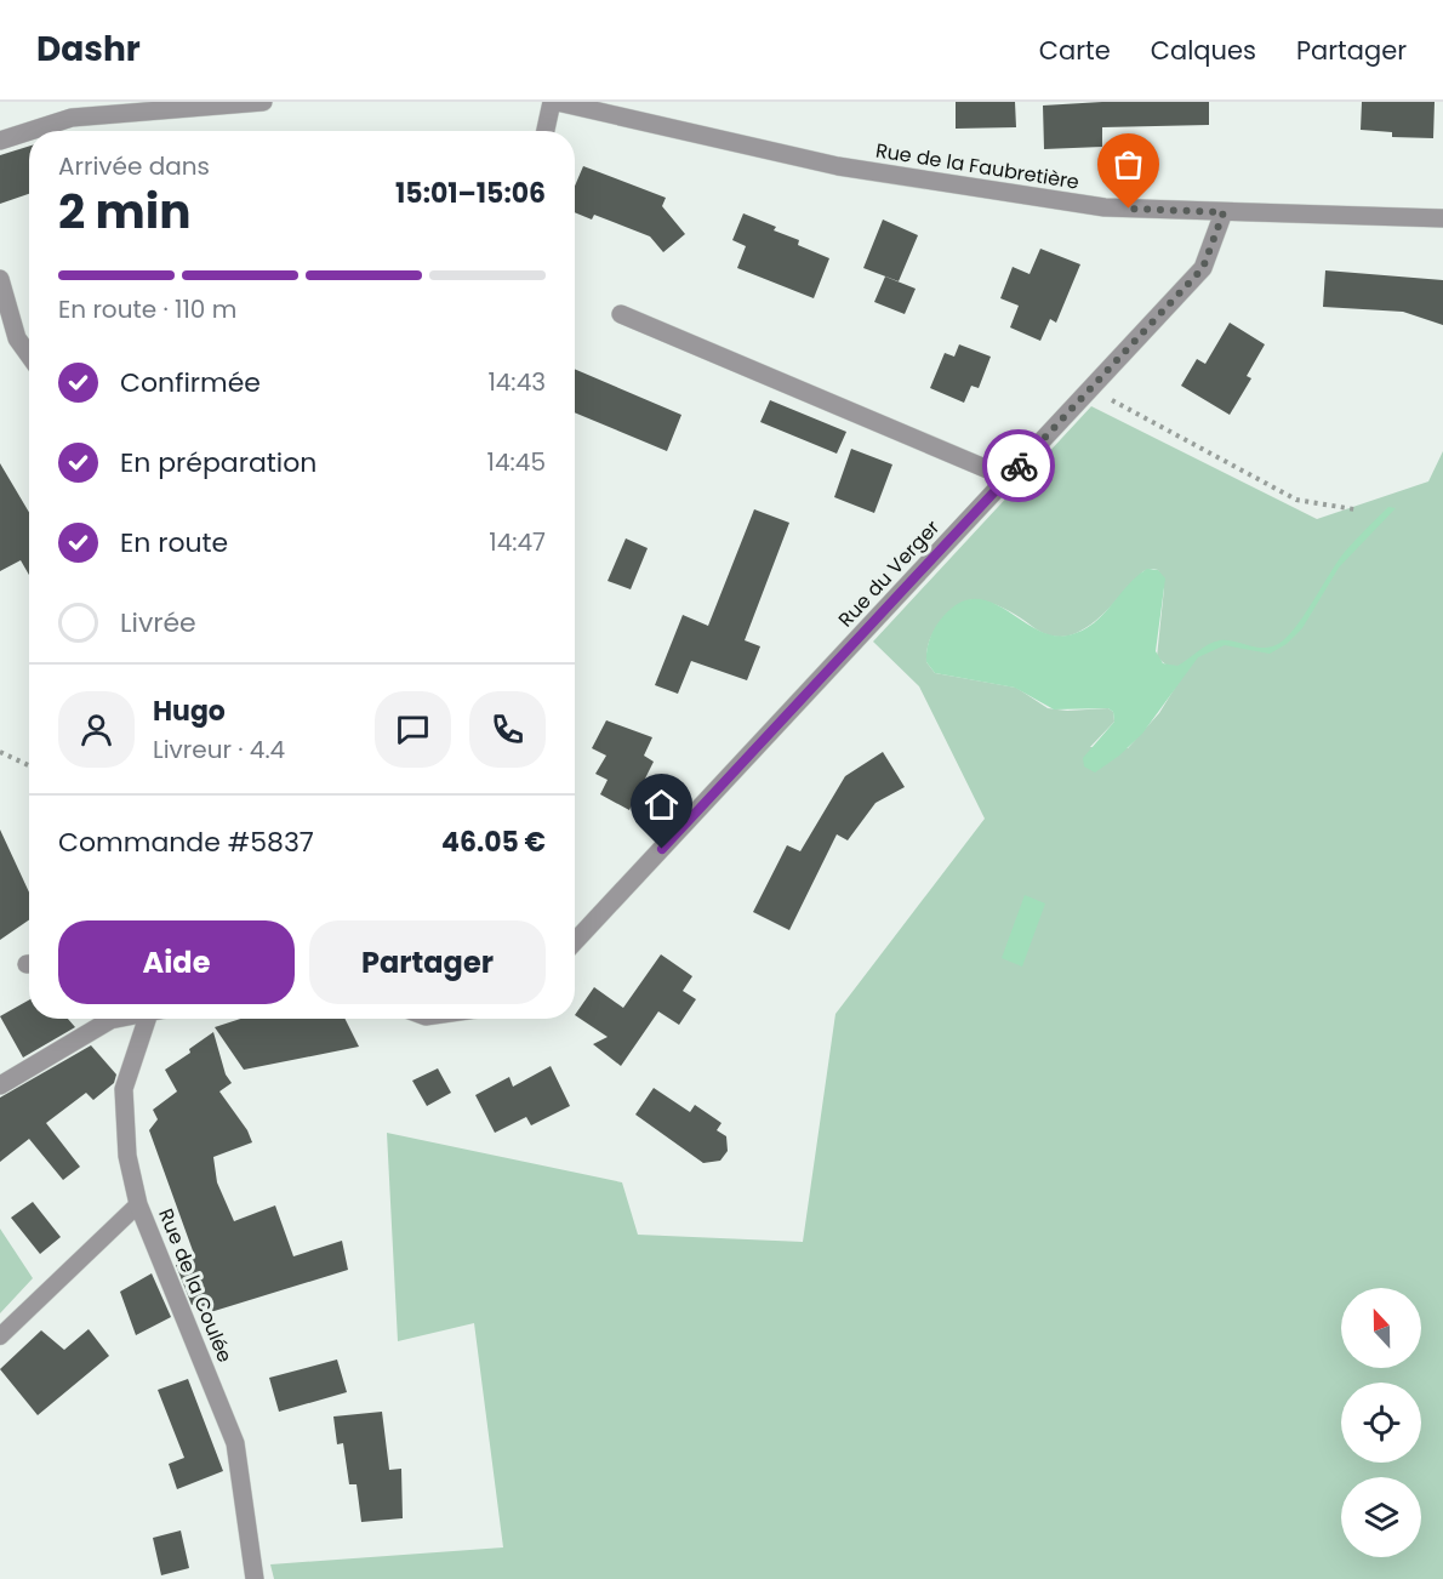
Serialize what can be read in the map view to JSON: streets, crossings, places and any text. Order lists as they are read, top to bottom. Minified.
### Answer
{"streets":{"street":["Rue de la Faubretière","Rue du Verger","Rue de la Coulée"]},"crossings":[["Rue de la Faubretière","Rue du Verger"]],"north":"top","page":{"header":"Dashr","nav":["Carte","Calques","Partager"],"heading":["2 min","Arrivée dans","15:01–15:06"],"panel":["Hugo","Livreur · 4.4","Commande #5837","46.05 €"],"bar":"En route · 110 m","list":[["Confirmée","14:43"],["En préparation","14:45"],["En route","14:47"],"Livrée"],"buttons":["Aide","Partager"]}}
